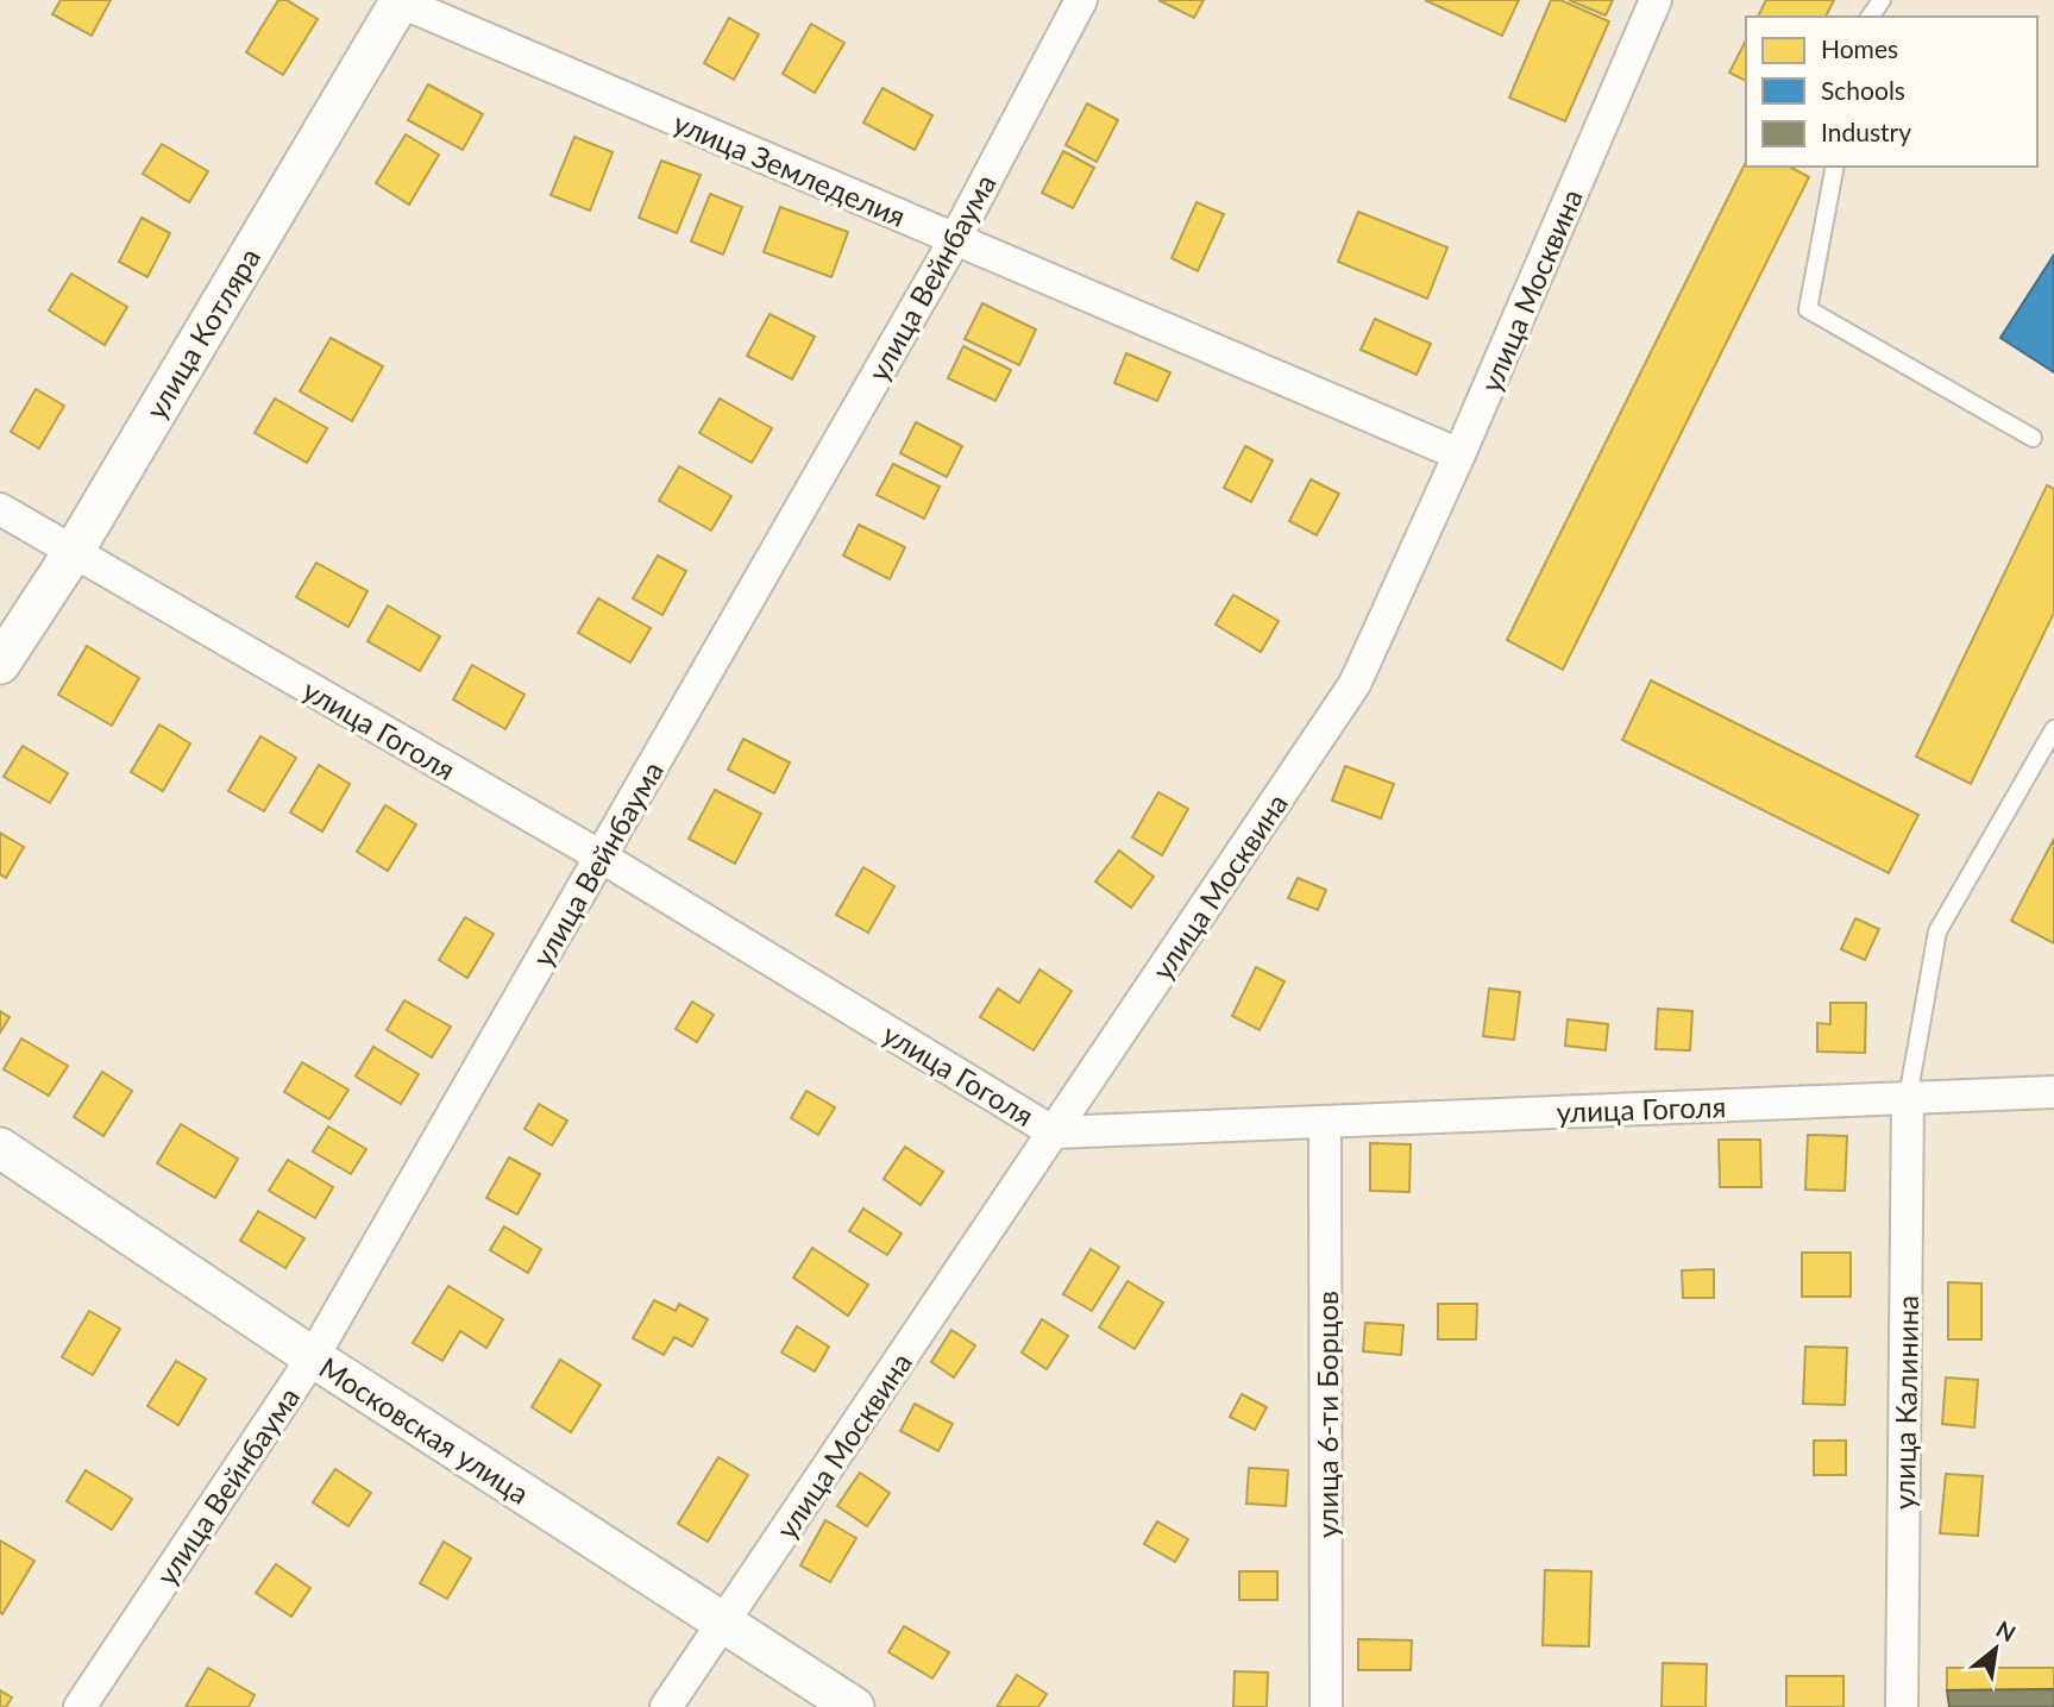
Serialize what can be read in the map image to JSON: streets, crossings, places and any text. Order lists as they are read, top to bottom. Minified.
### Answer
{"streets":{"street":["улица Земледелия","улица Вейнбаума","улица Москвина","улица Котляра","улица Гоголя","улица Калинина","улица 6-ти Борцов","Московская улица"]},"crossings":[["улица Земледелия","улица Вейнбаума"],["улица Земледелия","улица Москвина"],["улица Земледелия","улица Котляра"],["улица Вейнбаума","улица Гоголя"],["улица Вейнбаума","Московская улица"],["улица Москвина","улица Гоголя"],["улица Москвина","Московская улица"],["улица Котляра","улица Гоголя"],["улица Гоголя","улица Калинина"],["улица Гоголя","улица 6-ти Борцов"]],"legend":["Homes","Schools","Industry"],"north":"top right"}
